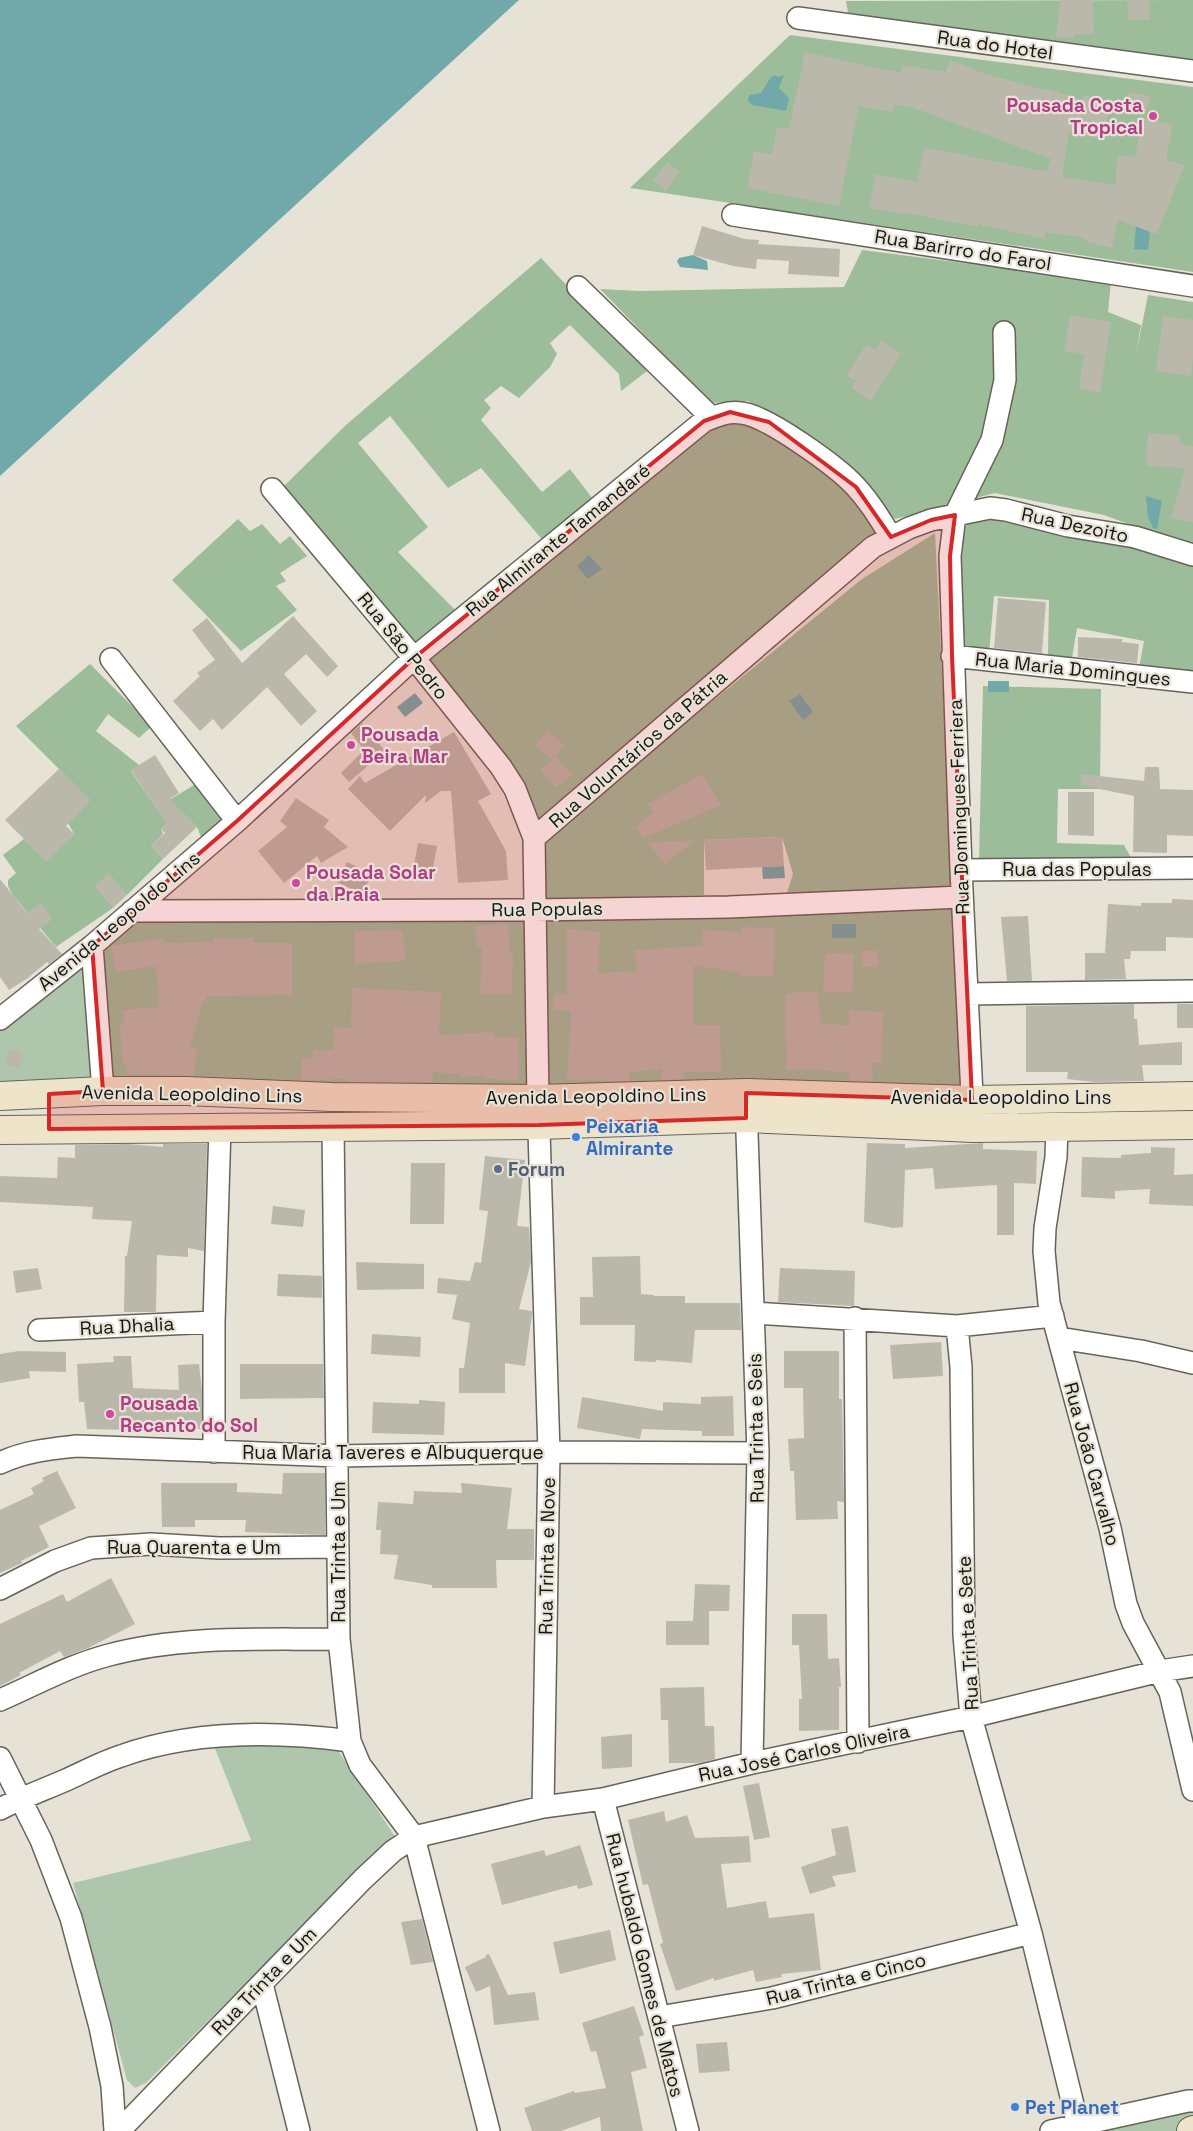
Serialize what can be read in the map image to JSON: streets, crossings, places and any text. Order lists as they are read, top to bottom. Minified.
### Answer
{"streets":{"main road":["Avenida Leopoldino Lins"],"street":["Rua do Hotel","Rua Barirro do Farol","Rua Dezoito","Rua Almirante Tamandaré","Rua São Pedro","Rua Maria Domingues","Rua Voluntários da Pátria","Rua Domingues Ferriera","Rua das Populas","Rua Populas","Avenida Leopoldo Lins","Rua Dhalia","Rua Trinta e Seis","Rua Maria Taveres e Albuquerque","Rua João Carvalho","Rua Quarenta e Um","Rua Trinta e Um","Rua Trinta e Nove","Rua Trinta e Sete","Rua José Carlos Oliveira","Rua hubaldo Gomes de Matos","Rua Trinta e Cinco"]},"crossings":[["Rua Dezoito","Rua Voluntários da Pátria"],["Rua Dezoito","Rua Domingues Ferriera"],["Rua Almirante Tamandaré","Rua São Pedro"],["Rua Almirante Tamandaré","Rua Voluntários da Pátria"],["Rua Almirante Tamandaré","Avenida Leopoldo Lins"],["Rua São Pedro","Rua Voluntários da Pátria"],["Rua Maria Domingues","Rua Domingues Ferriera"],["Rua Voluntários da Pátria","Rua Domingues Ferriera"],["Rua Voluntários da Pátria","Rua Populas"],["Rua Voluntários da Pátria","Avenida Leopoldino Lins"],["Rua Voluntários da Pátria","Rua Trinta e Nove"],["Rua Domingues Ferriera","Rua das Populas"],["Rua Domingues Ferriera","Rua Populas"],["Rua Domingues Ferriera","Avenida Leopoldino Lins"],["Rua Populas","Avenida Leopoldo Lins"],["Avenida Leopoldino Lins","Rua Trinta e Seis"],["Avenida Leopoldino Lins","Rua João Carvalho"],["Avenida Leopoldino Lins","Rua Trinta e Um"],["Avenida Leopoldino Lins","Rua Trinta e Nove"],["Rua Trinta e Seis","Rua Maria Taveres e Albuquerque"],["Rua Trinta e Seis","Rua José Carlos Oliveira"],["Rua Maria Taveres e Albuquerque","Rua Trinta e Um"],["Rua Maria Taveres e Albuquerque","Rua Trinta e Nove"],["Rua João Carvalho","Rua José Carlos Oliveira"],["Rua Quarenta e Um","Rua Trinta e Um"],["Rua Trinta e Um","Rua José Carlos Oliveira"],["Rua Trinta e Nove","Rua José Carlos Oliveira"],["Rua Trinta e Sete","Rua José Carlos Oliveira"],["Rua Trinta e Sete","Rua Trinta e Cinco"],["Rua José Carlos Oliveira","Rua hubaldo Gomes de Matos"],["Rua hubaldo Gomes de Matos","Rua Trinta e Cinco"]],"places":["Pousada Costa Tropical","Pousada Beira Mar","Pousada Solar da Praia","Peixaria Almirante","Forum","Pousada Recanto do Sol","Pet Planet"]}
